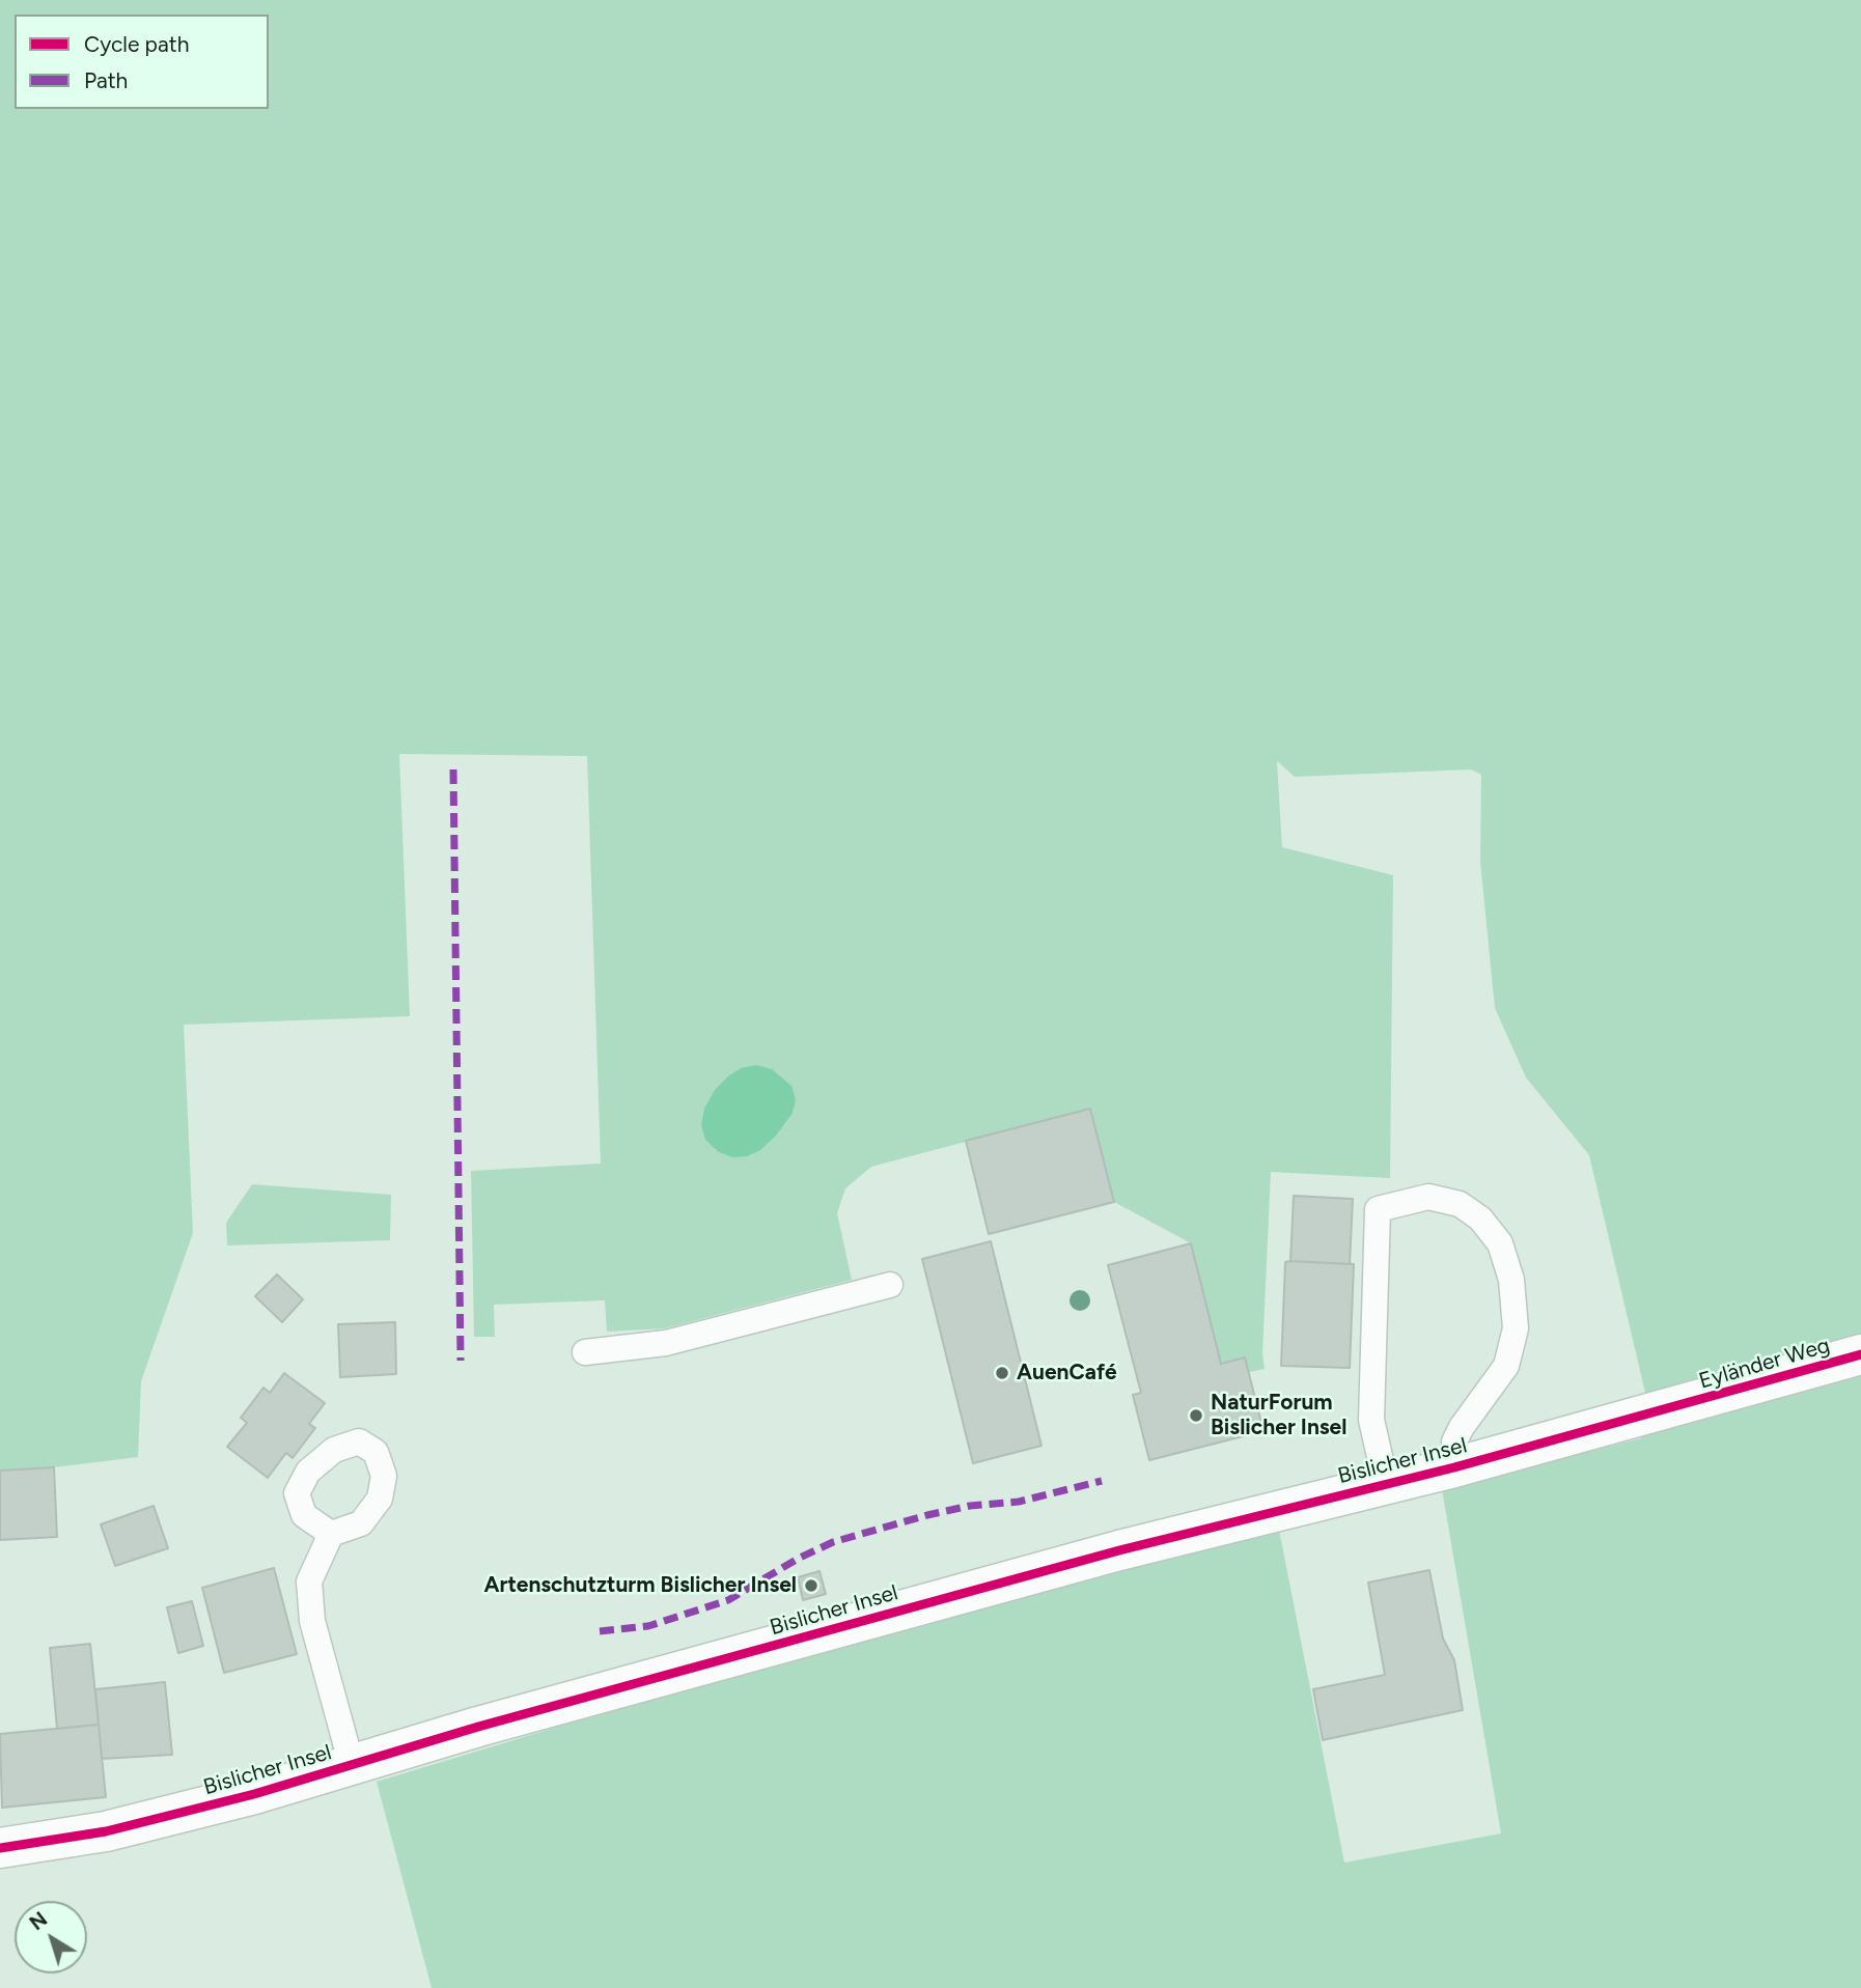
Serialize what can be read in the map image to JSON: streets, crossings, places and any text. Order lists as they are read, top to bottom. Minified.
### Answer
{"streets":{"street":["Eyländer Weg","Bislicher Insel"]},"crossings":[["Eyländer Weg","Bislicher Insel"]],"places":["AuenCafé","NaturForum Bislicher Insel","Artenschutzturm Bislicher Insel"],"legend":["Cycle path","Path"],"north":"top left"}
